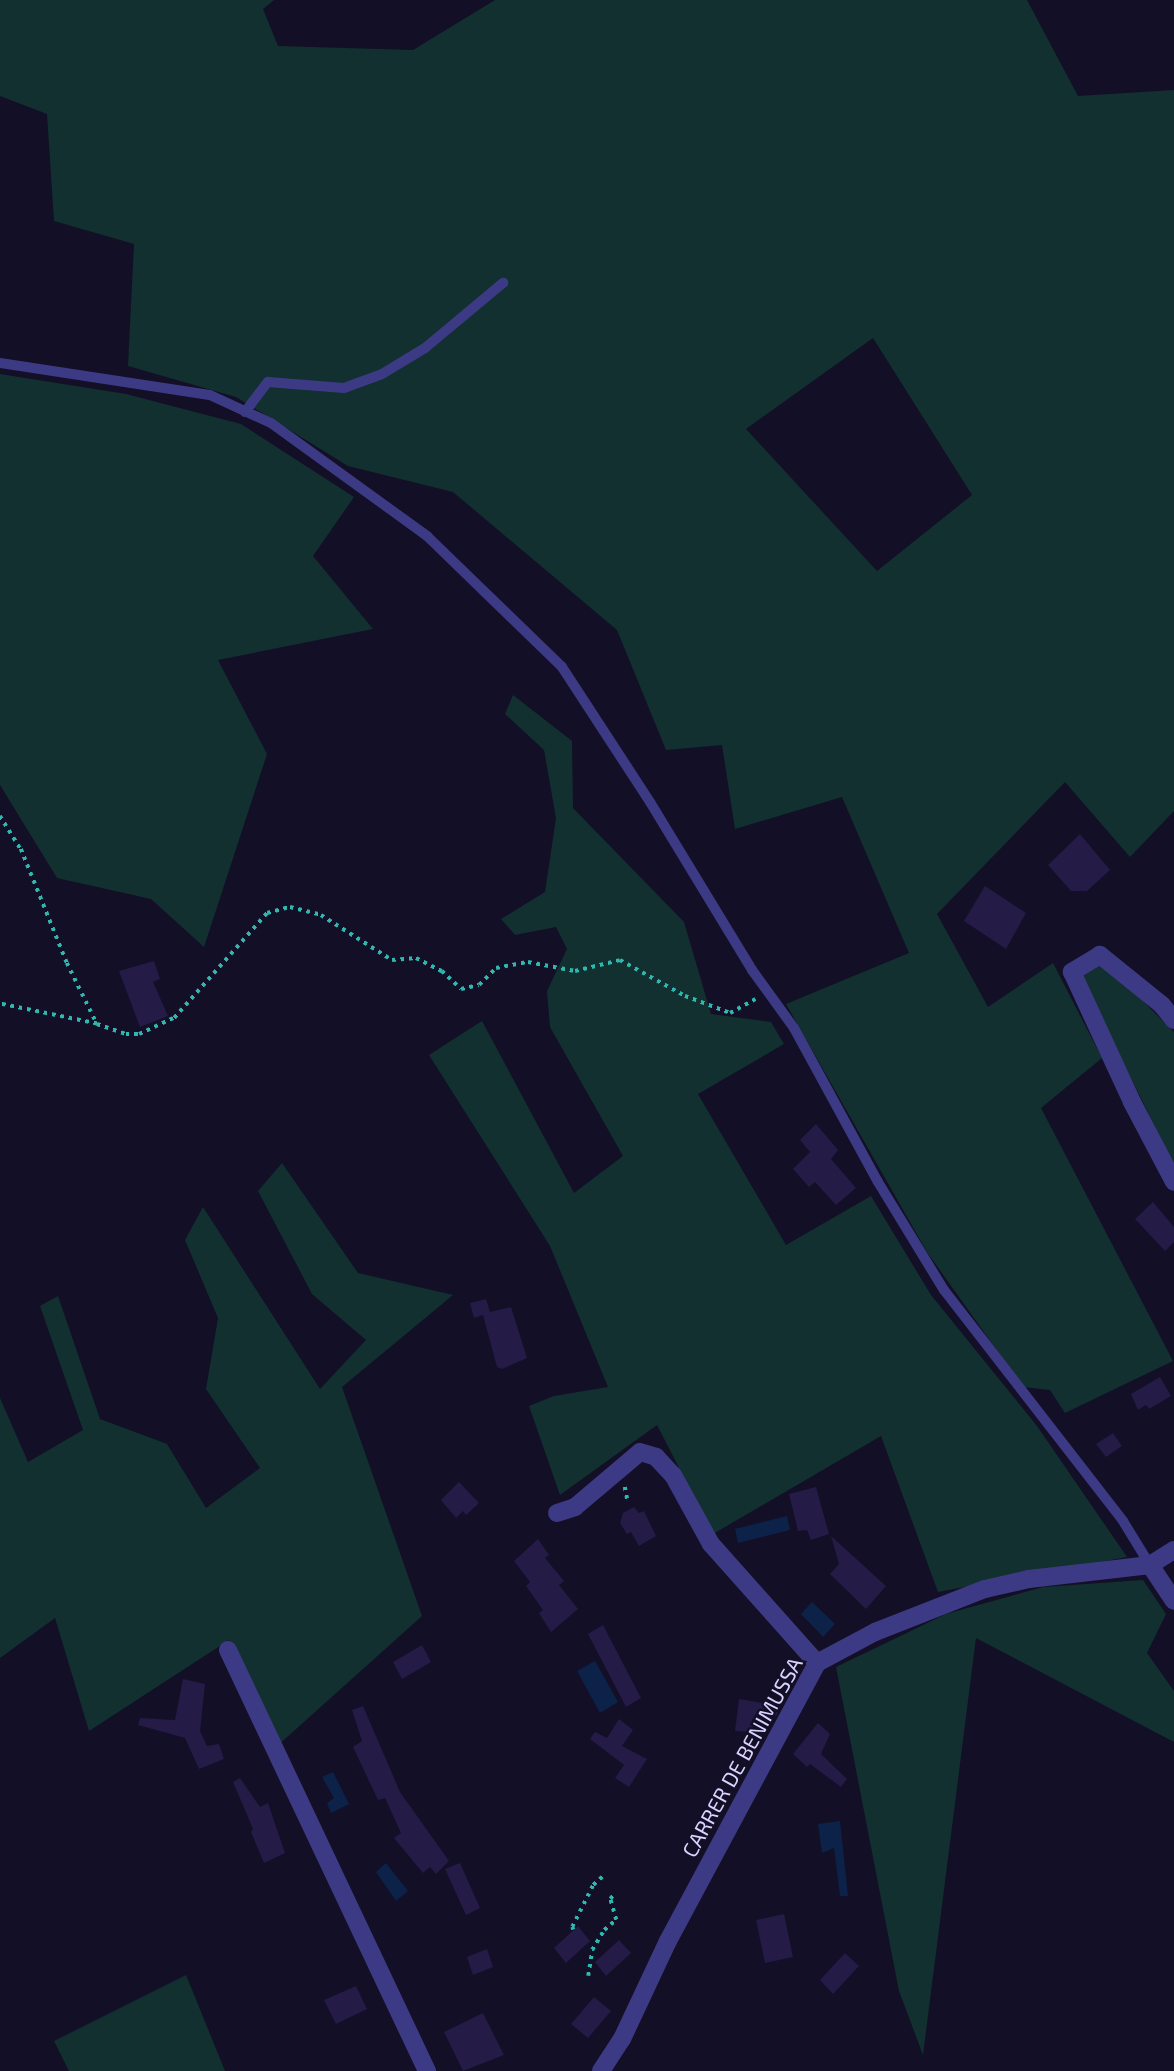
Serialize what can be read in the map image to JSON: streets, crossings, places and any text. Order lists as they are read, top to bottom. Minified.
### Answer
{"streets":{"street":["CARRER DE BENIMUSSA"]}}
